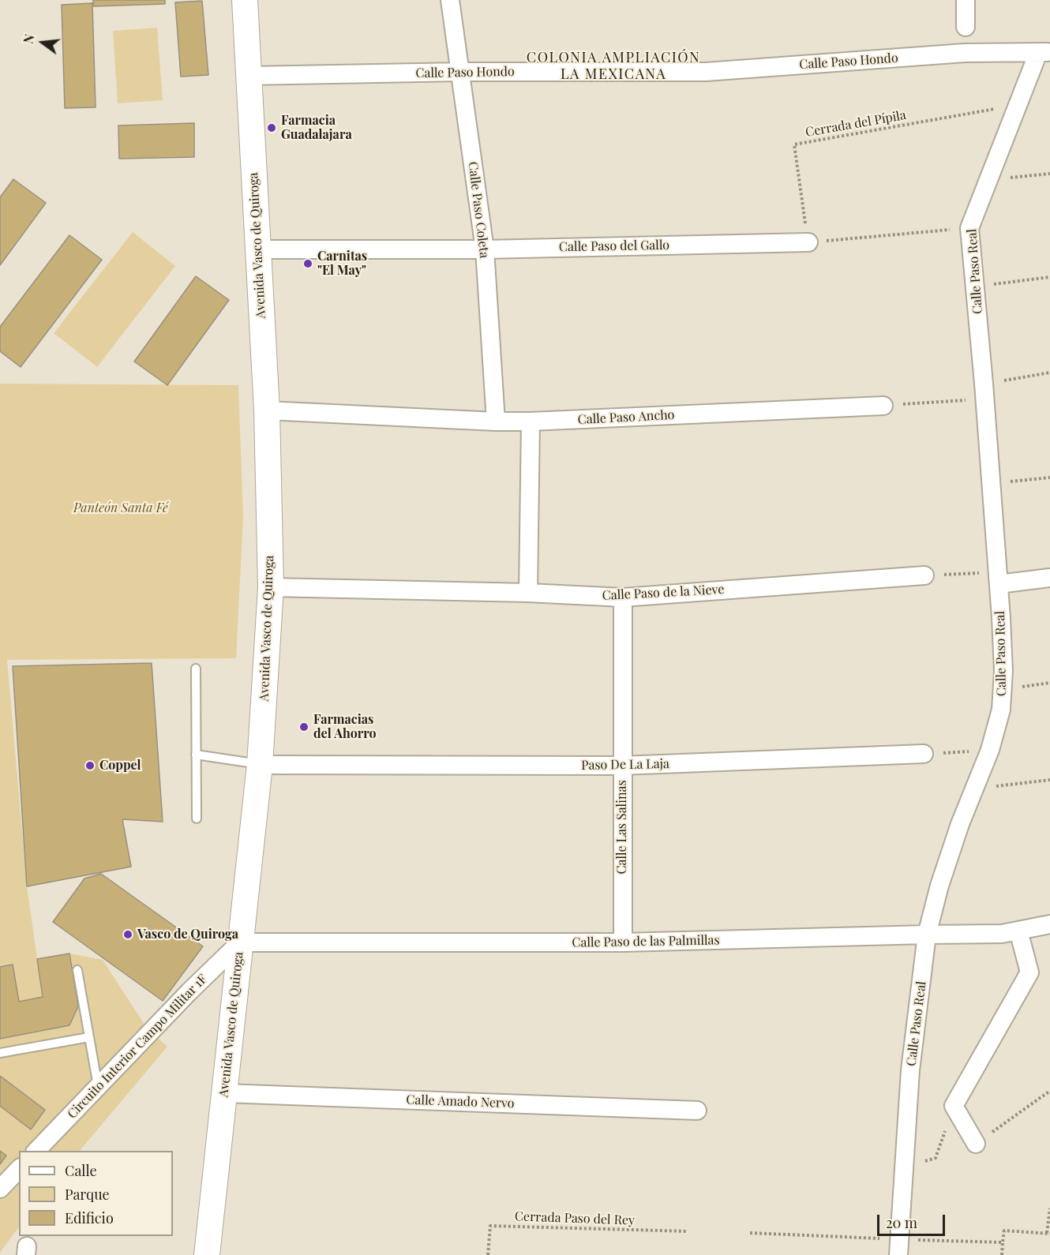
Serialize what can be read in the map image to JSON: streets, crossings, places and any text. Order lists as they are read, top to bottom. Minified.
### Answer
{"streets":{"main road":["Avenida Vasco de Quiroga"],"street":["Calle Paso Hondo","Calle Paso Coleta","Calle Paso del Gallo","Calle Paso Real","Calle Paso Ancho","Calle Paso de la Nieve","Paso De La Laja","Calle Las Salinas","Calle Paso de las Palmillas","Circuito Interior Campo Militar 1F","Calle Amado Nervo"],"path":["Cerrada del Pípila","Cerrada Paso del Rey"]},"crossings":[["Calle Paso Hondo","Calle Paso Coleta"],["Calle Paso Hondo","Avenida Vasco de Quiroga"],["Calle Paso Hondo","Calle Paso Real"],["Cerrada del Pípila","Calle Paso del Gallo"],["Cerrada del Pípila","Calle Paso Real"],["Calle Paso Coleta","Calle Paso del Gallo"],["Calle Paso Coleta","Calle Paso Ancho"],["Avenida Vasco de Quiroga","Calle Paso del Gallo"],["Avenida Vasco de Quiroga","Calle Paso Ancho"],["Avenida Vasco de Quiroga","Calle Paso de la Nieve"],["Avenida Vasco de Quiroga","Paso De La Laja"],["Avenida Vasco de Quiroga","Calle Paso de las Palmillas"],["Avenida Vasco de Quiroga","Circuito Interior Campo Militar 1F"],["Avenida Vasco de Quiroga","Calle Amado Nervo"],["Calle Paso Real","Calle Paso de las Palmillas"],["Calle Paso de la Nieve","Calle Las Salinas"],["Paso De La Laja","Calle Las Salinas"],["Calle Las Salinas","Calle Paso de las Palmillas"],["Calle Paso de las Palmillas","Circuito Interior Campo Militar 1F"]],"districts":["COLONIA AMPLIACIÓN LA MEXICANA"],"parks":["Panteón Santa Fé"],"places":["Farmacia Guadalajara","Carnitas \"El May\"","Farmacias del Ahorro","Coppel","Vasco de Quiroga"],"legend":["Calle","Parque","Edificio"],"scale_bar":"20 m","north":"left"}
